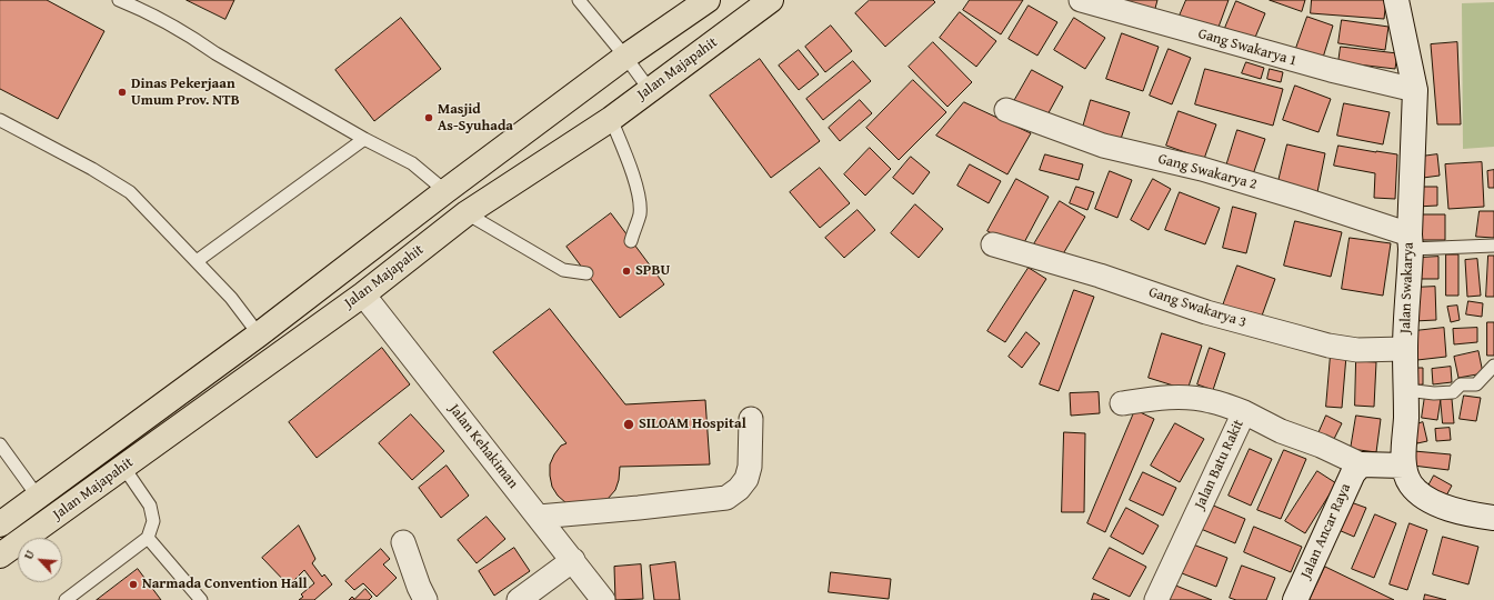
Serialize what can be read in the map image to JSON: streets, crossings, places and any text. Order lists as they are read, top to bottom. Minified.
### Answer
{"streets":{"main road":["Jalan Majapahit"],"street":["Gang Swakarya 1","Gang Swakarya 2","Jalan Swakarya","Gang Swakarya 3","Jalan Kehakiman","Jalan Batu Rakit","Jalan Ancar Raya"]},"crossings":[["Gang Swakarya 1","Jalan Swakarya"],["Jalan Majapahit","Jalan Kehakiman"],["Gang Swakarya 2","Jalan Swakarya"],["Jalan Swakarya","Gang Swakarya 3"],["Jalan Swakarya","Jalan Batu Rakit"],["Jalan Batu Rakit","Jalan Ancar Raya"]],"places":["Dinas Pekerjaan Umum Prov. NTB","Masjid As-Syuhada","SPBU","SILOAM Hospital","Narmada Convention Hall"],"north":"top left"}
